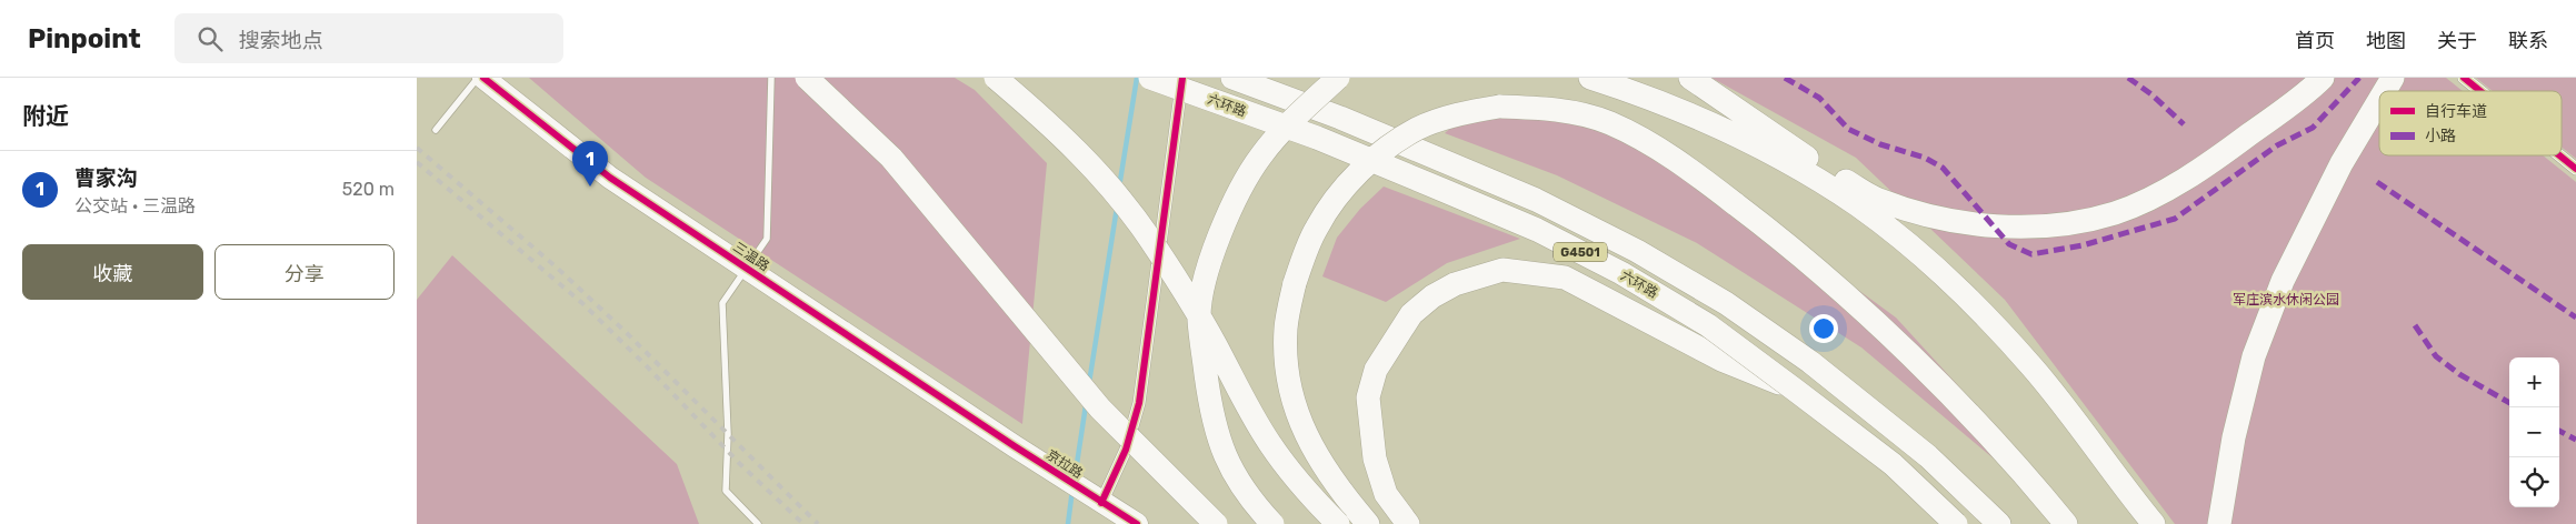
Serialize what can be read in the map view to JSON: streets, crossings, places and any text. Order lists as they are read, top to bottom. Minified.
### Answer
{"streets":{"highway":["六环路","G4501","三温路","京拉路"]},"crossings":[["三温路","京拉路"]],"parks":["军庄滨水休闲公园"],"legend":["自行车道","小路"],"page":{"header":"Pinpoint","search":"搜索地点","nav":["首页","地图","关于","联系"],"heading":"附近","pins":"1","list":[{"mark":"1","name":"曹家沟","note":"公交站 · 三温路","value":"520 m"}],"buttons":["收藏","分享"],"map_buttons":["+","−"]}}
